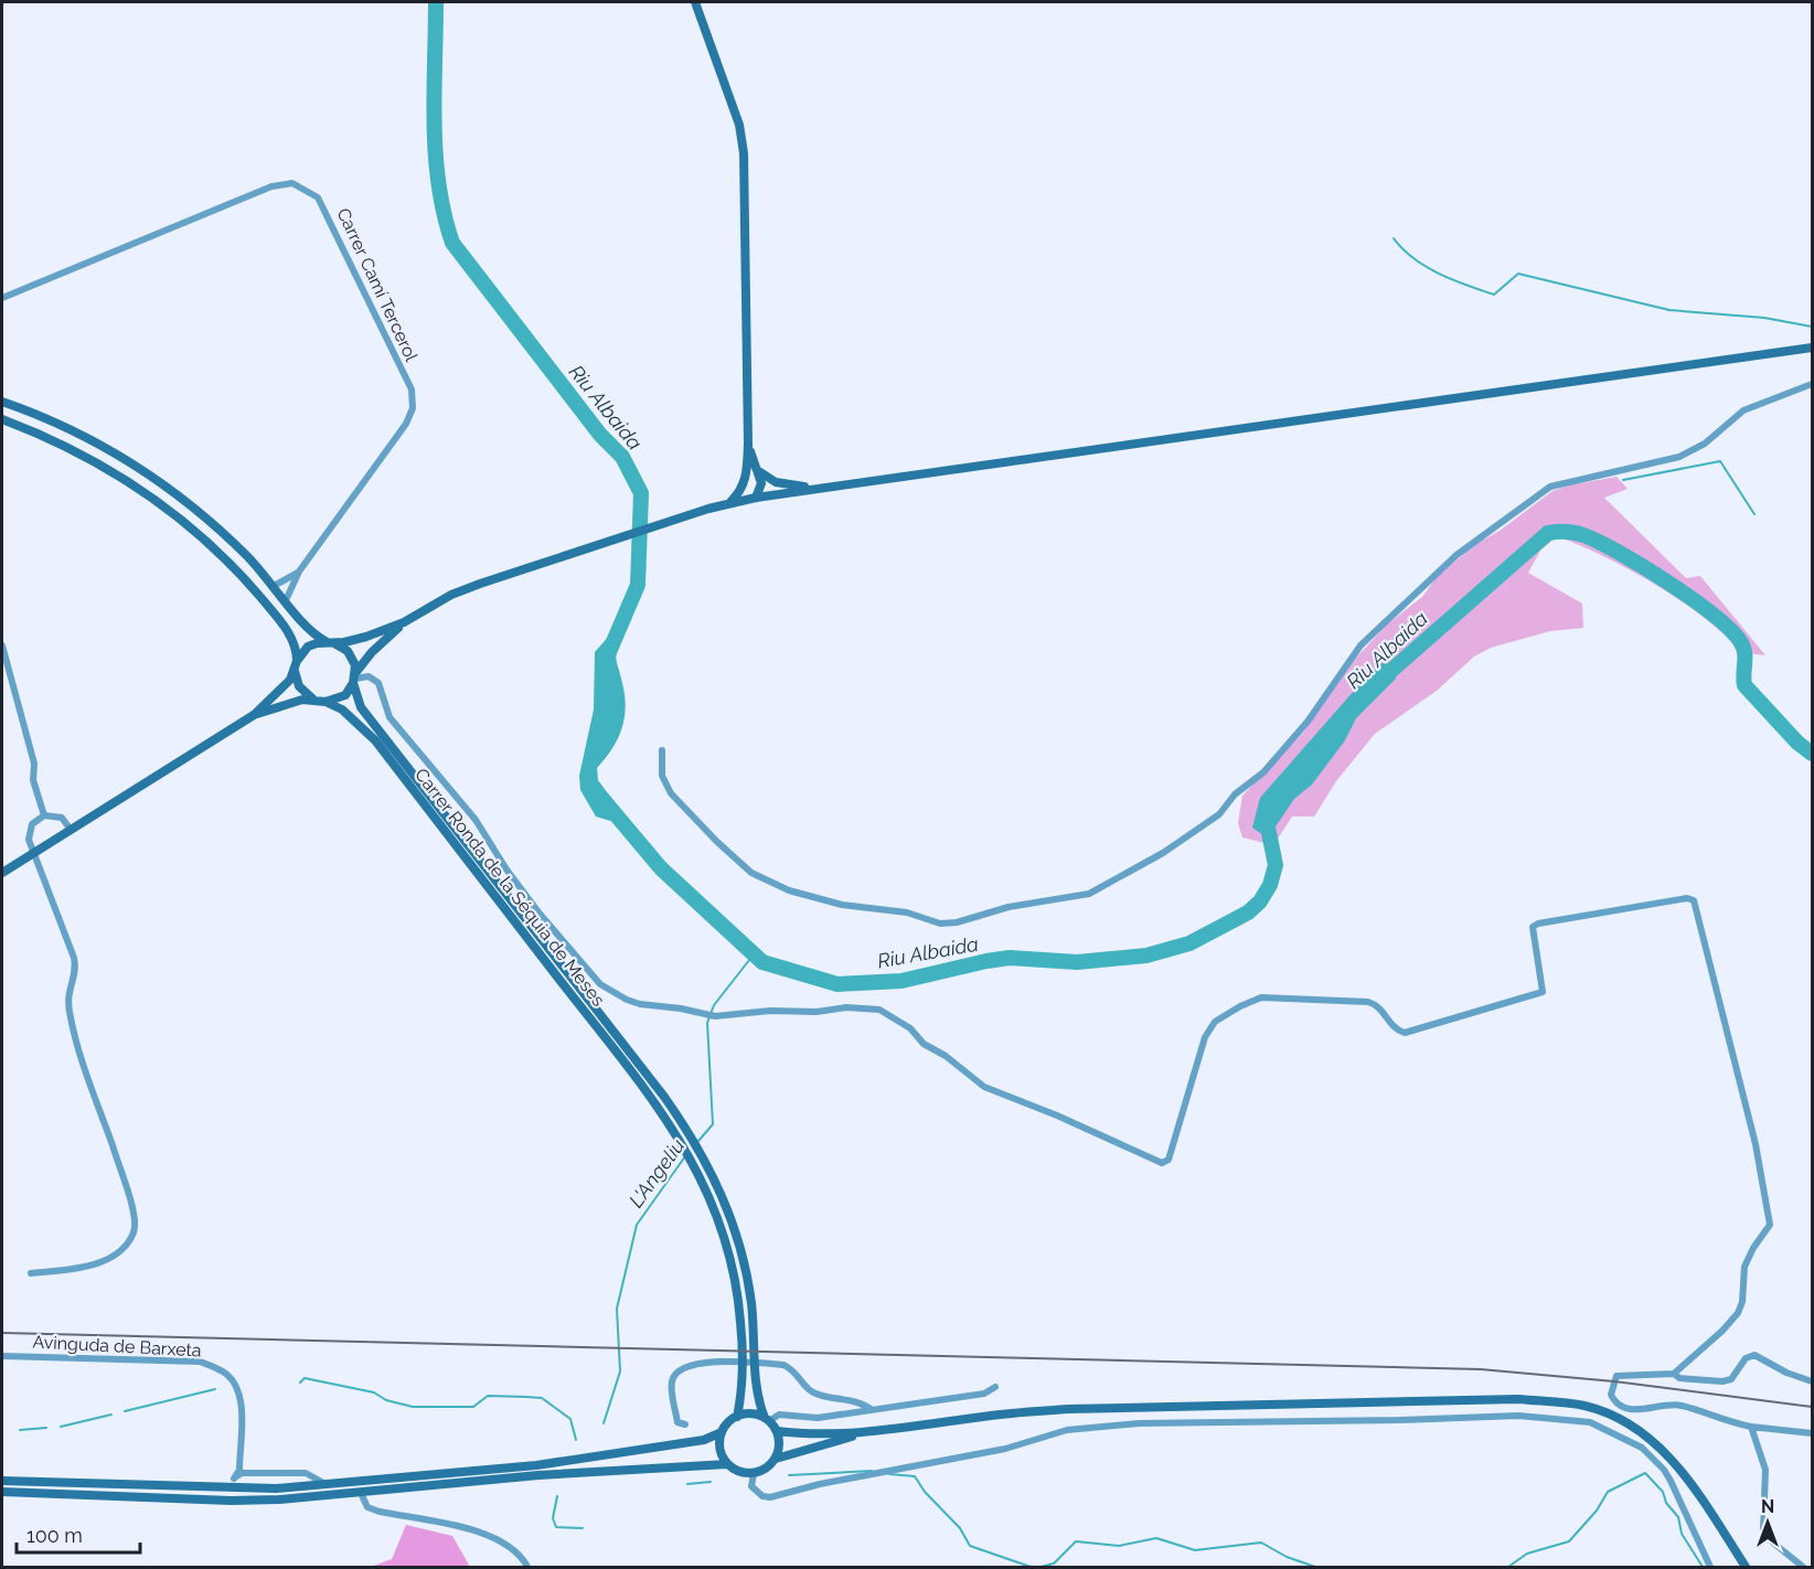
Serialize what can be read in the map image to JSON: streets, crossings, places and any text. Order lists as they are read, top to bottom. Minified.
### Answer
{"streets":{"main road":["Carrer Ronda de la Séquia de Meses"],"street":["Carrer Camí Tercerol","Avinguda de Barxeta"]},"water":["Riu Albaida","L'Angeliu"],"scale_bar":"100 m","north":"top"}
